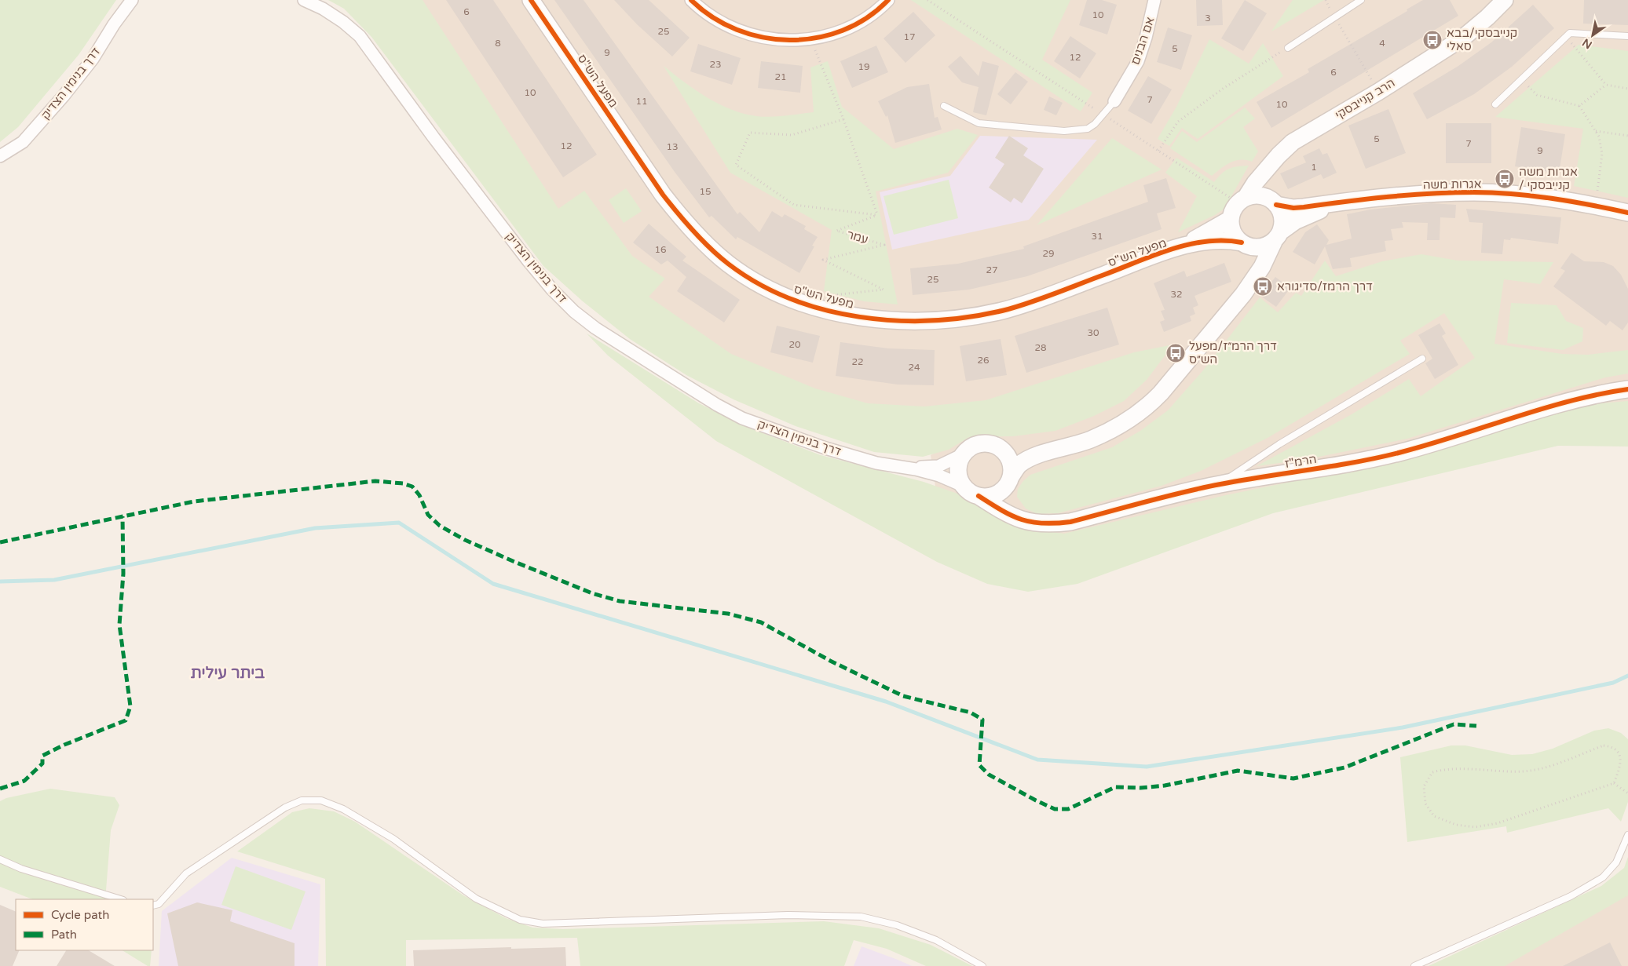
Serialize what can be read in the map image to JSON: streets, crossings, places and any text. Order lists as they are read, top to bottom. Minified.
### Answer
{"streets":{"street":["אם הבנים","מפעל הש\"ס","דרך בנימין הצדיק","הרב קנייבסקי","אגרות משה","הרמ\"ז"],"path":["עמר"]},"crossings":[["מפעל הש\"ס","הרב קנייבסקי"],["מפעל הש\"ס","אגרות משה"],["מפעל הש\"ס","עמר"],["הרב קנייבסקי","אגרות משה"]],"districts":["ביתר עילית"],"places":{"bus stop":["קנייבסקי/בבא סאלי","אגרות משה / קנייבסקי","דרך הרמז/סדיגורא","דרך הרמ״ז/מפעל הש״ס"]},"house_numbers":["6","10","3","25","17","8","4","5","9","12","23","19","6","21","10","7","11","10","5","7","12","13","9","1","15","31","16","29","27","25","32","30","20","28","26","22","24"],"legend":["Cycle path","Path"],"north":"bottom left"}
